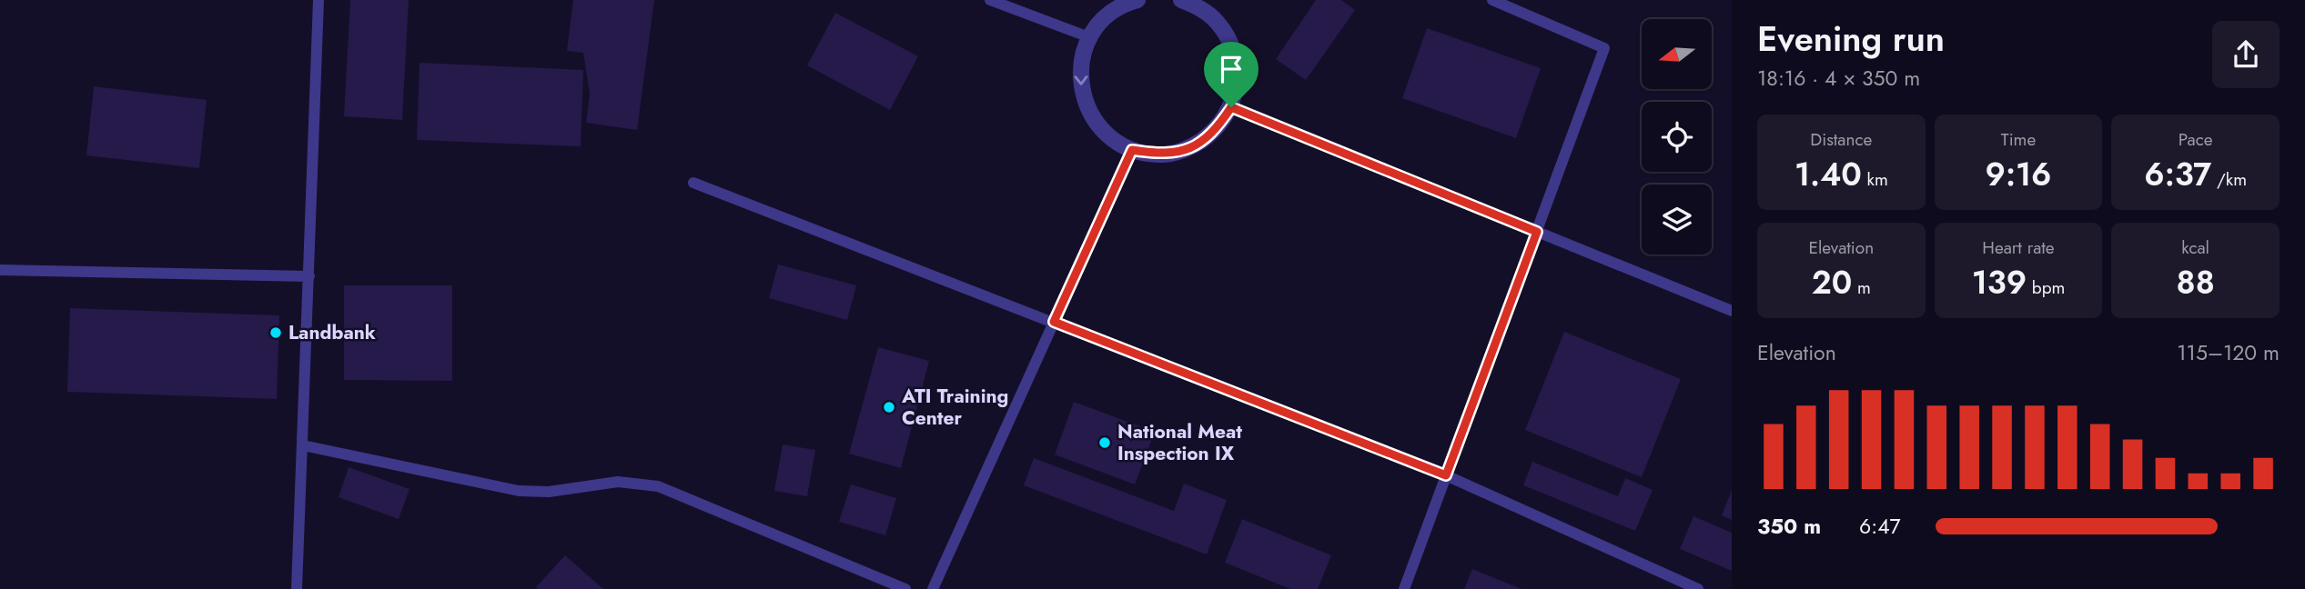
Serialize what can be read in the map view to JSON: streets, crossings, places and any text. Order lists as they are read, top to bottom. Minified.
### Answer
{"places":["Landbank","ATI Training Center","National Meat Inspection IX"],"north":"left","page":{"heading":["Evening run","18:16 · 4 × 350 m"],"stats":[["Distance","1.40 km"],["Time","9:16"],["Pace","6:37 /km"],["Elevation","20 m"],["Heart rate","139 bpm"],["kcal","88"]],"chart":["Elevation","115–120 m"],"list":[{"name":"350 m","note":"6:47"}]}}
